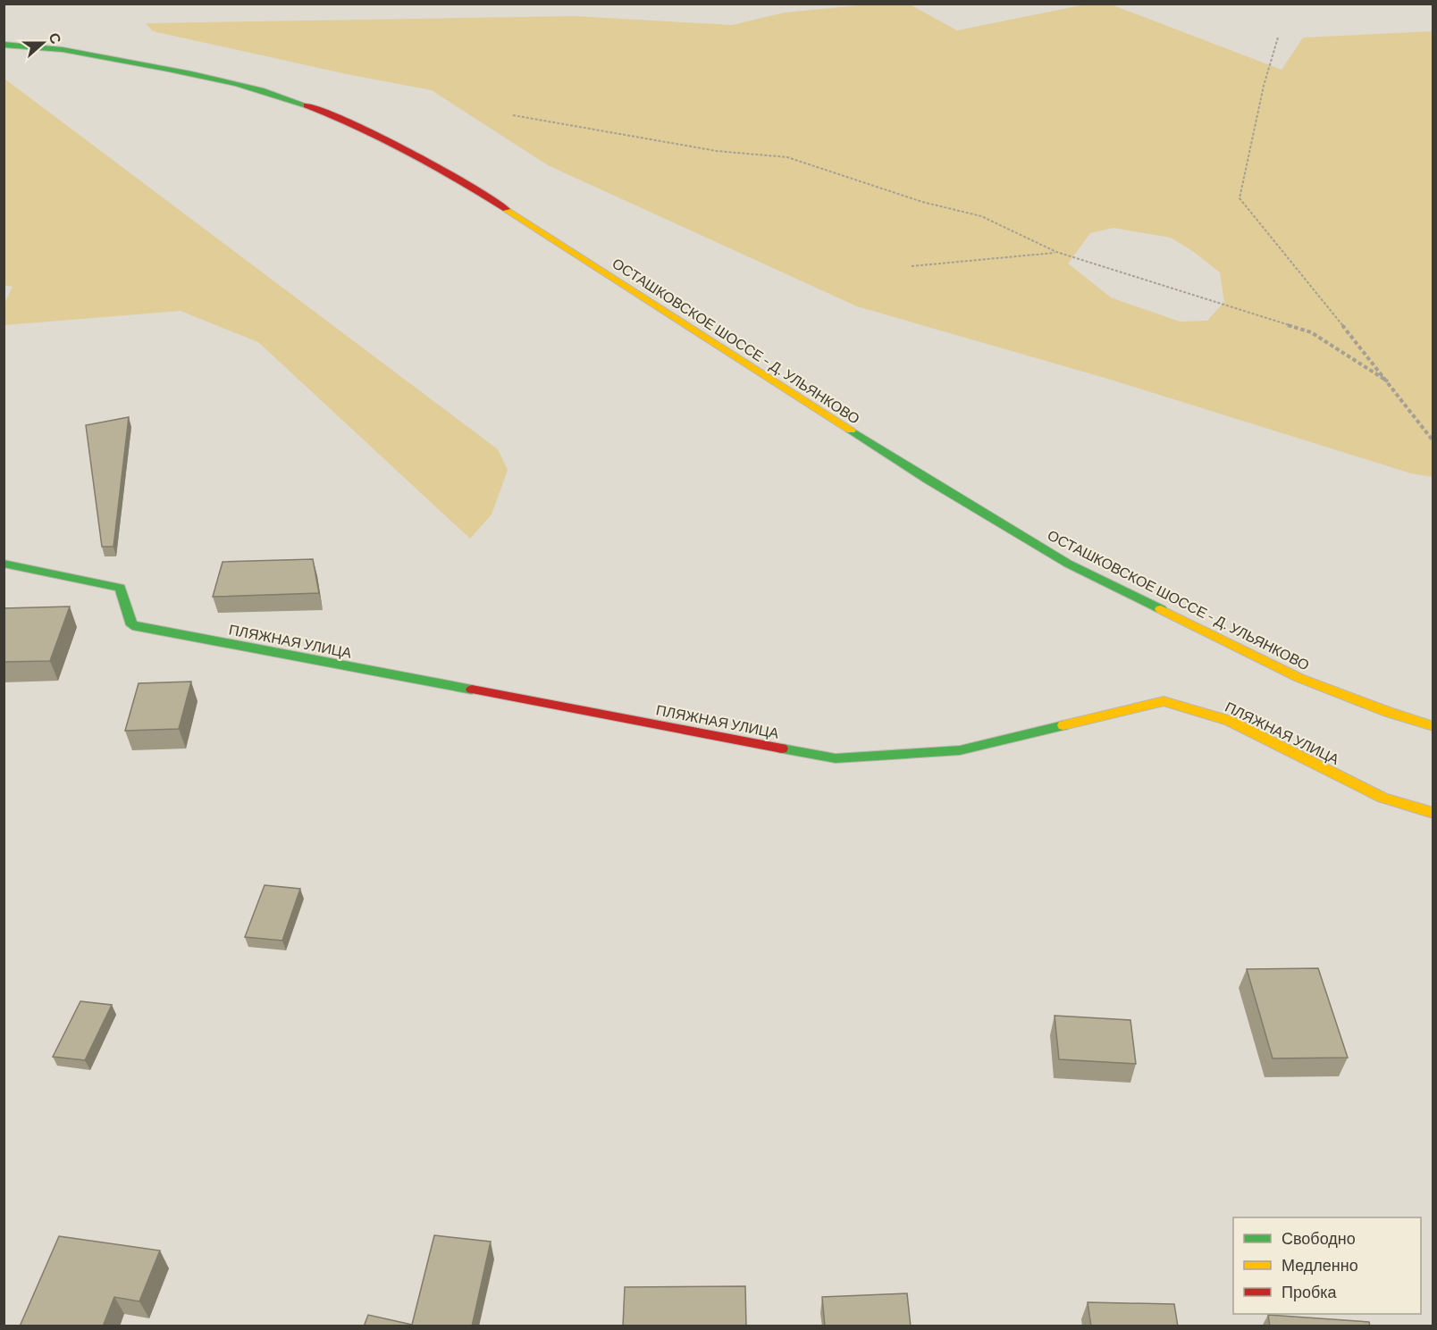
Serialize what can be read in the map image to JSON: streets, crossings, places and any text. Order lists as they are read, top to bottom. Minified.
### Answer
{"streets":{"street":["ОСТАШКОВСКОЕ ШОССЕ - Д. УЛЬЯНКОВО","ПЛЯЖНАЯ УЛИЦА"]},"legend":["Свободно","Медленно","Пробка"],"north":"right"}
